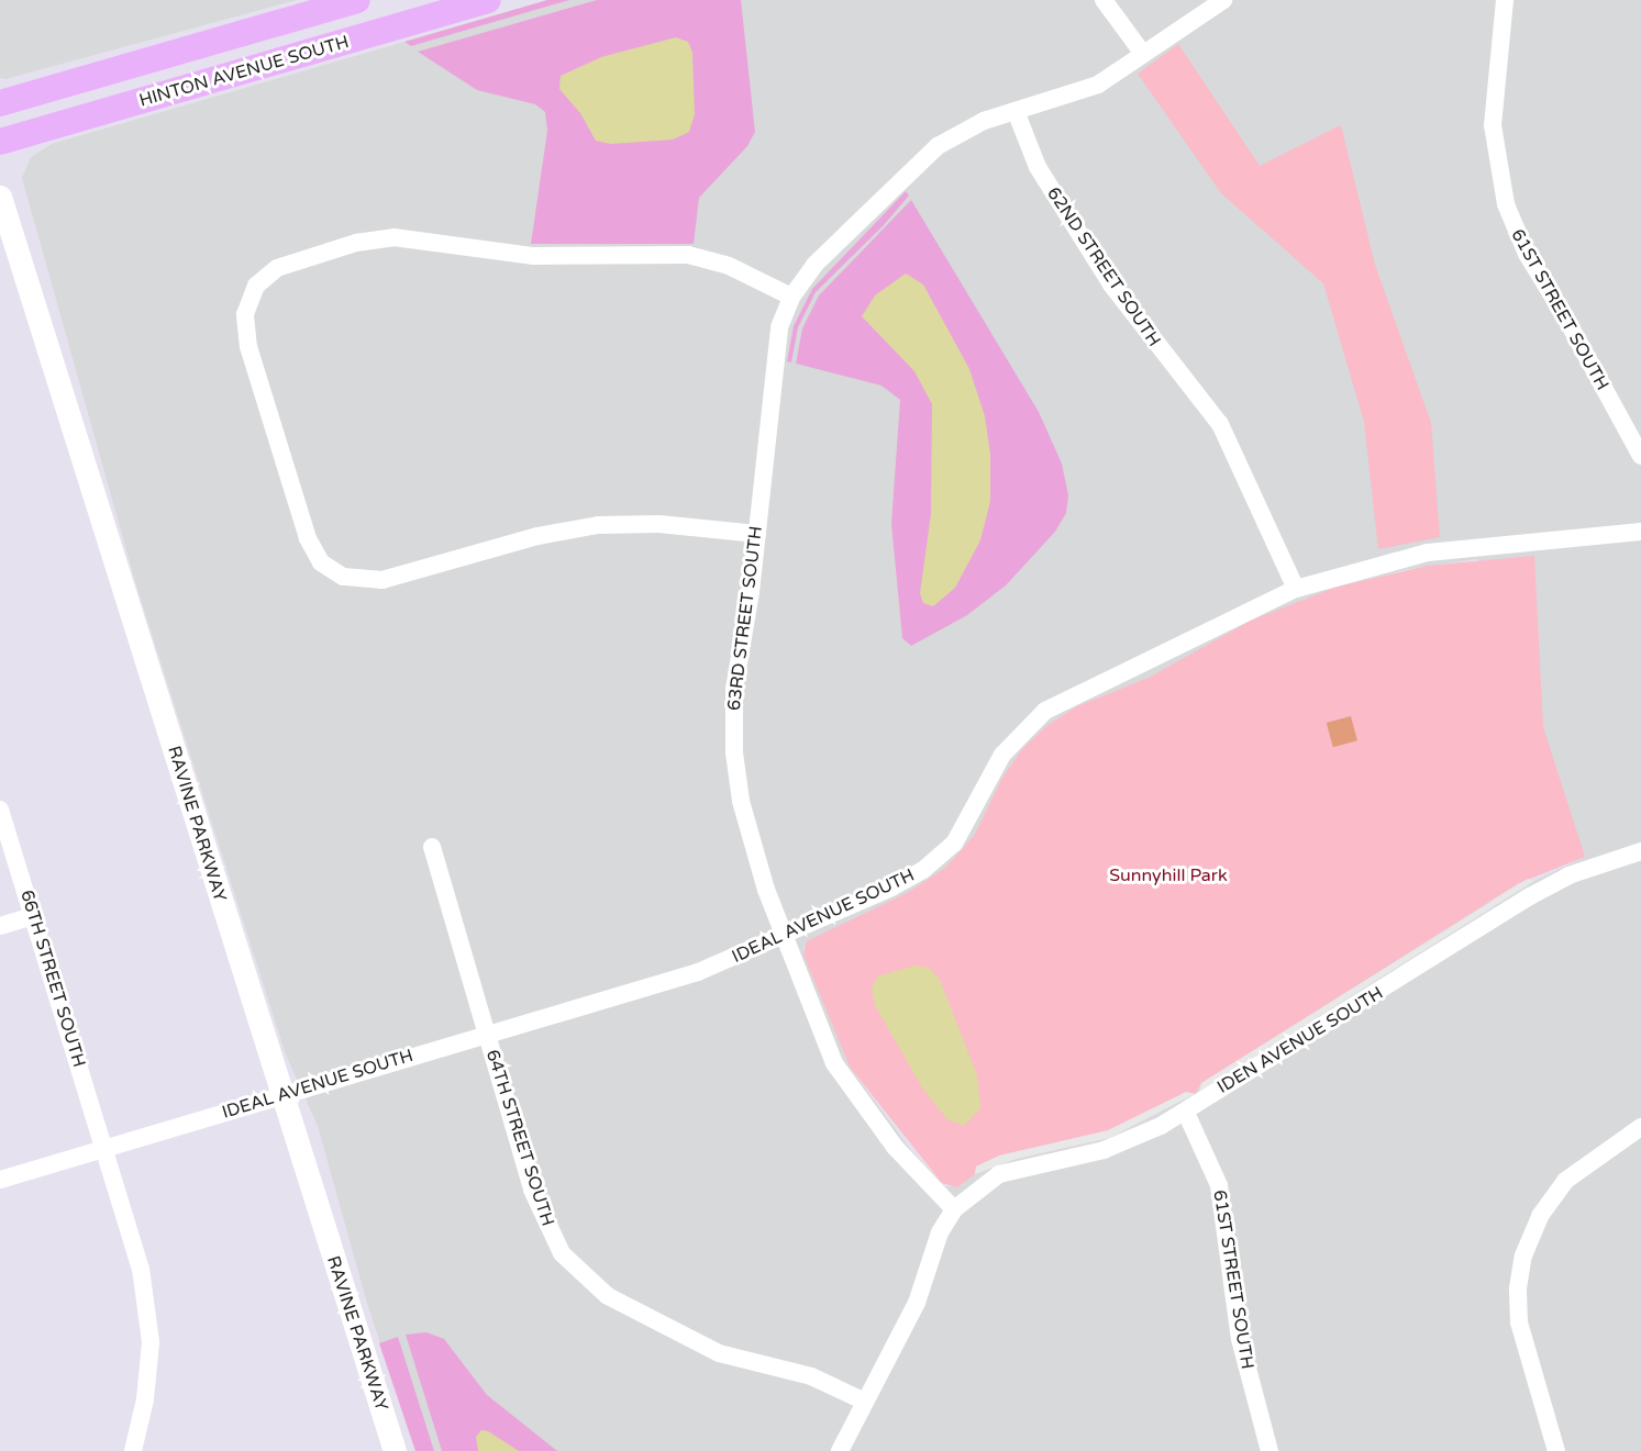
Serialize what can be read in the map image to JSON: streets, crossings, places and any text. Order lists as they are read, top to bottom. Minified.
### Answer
{"streets":{"main road":["HINTON AVENUE SOUTH"],"street":["62ND STREET SOUTH","61ST STREET SOUTH","63RD STREET SOUTH","RAVINE PARKWAY","IDEAL AVENUE SOUTH","66TH STREET SOUTH","IDEN AVENUE SOUTH","64TH STREET SOUTH"]},"crossings":[["62ND STREET SOUTH","63RD STREET SOUTH"],["62ND STREET SOUTH","IDEAL AVENUE SOUTH"],["61ST STREET SOUTH","IDEN AVENUE SOUTH"],["63RD STREET SOUTH","IDEAL AVENUE SOUTH"],["63RD STREET SOUTH","IDEN AVENUE SOUTH"],["RAVINE PARKWAY","IDEAL AVENUE SOUTH"],["IDEAL AVENUE SOUTH","66TH STREET SOUTH"],["IDEAL AVENUE SOUTH","64TH STREET SOUTH"]],"parks":["Sunnyhill Park"]}
